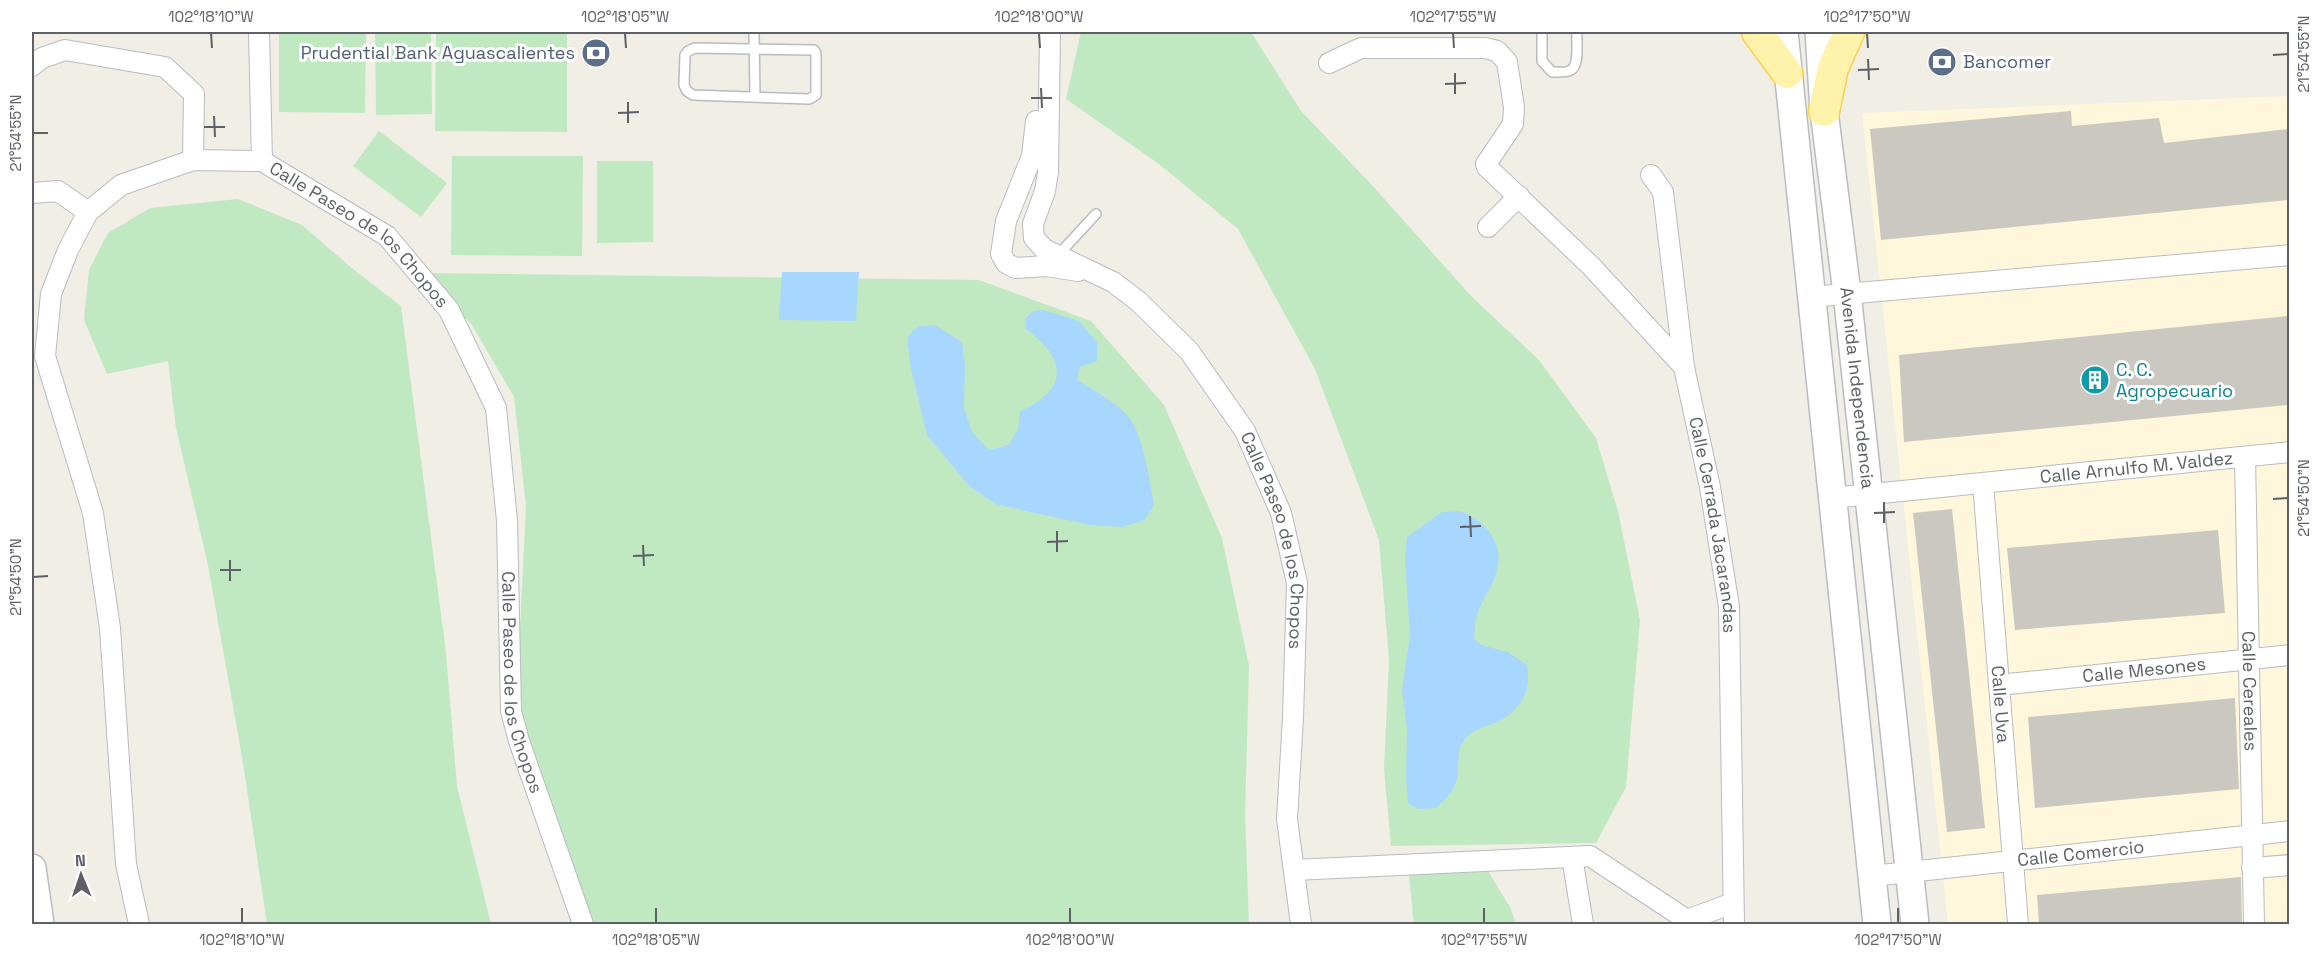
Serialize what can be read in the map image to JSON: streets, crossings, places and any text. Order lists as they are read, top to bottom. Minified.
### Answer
{"streets":{"main road":["Avenida Independencia"],"street":["Calle Paseo de los Chopos","Calle Arnulfo M. Valdez","Calle Cerrada Jacarandas","Calle Mesones","Calle Cereales","Calle Uva","Calle Comercio"]},"crossings":[["Avenida Independencia","Calle Arnulfo M. Valdez"],["Avenida Independencia","Calle Comercio"],["Calle Arnulfo M. Valdez","Calle Cereales"],["Calle Arnulfo M. Valdez","Calle Uva"],["Calle Mesones","Calle Cereales"],["Calle Mesones","Calle Uva"],["Calle Cereales","Calle Comercio"],["Calle Uva","Calle Comercio"]],"places":{"bank":["Prudential Bank Aguascalientes","Bancomer"],"building":["C. C. Agropecuario"]},"north":"top","coordinates":["102°18'10\"W","102°18'05\"W","102°18'00\"W","102°17'55\"W","102°17'50\"W","21°54'55\"N","21°54'50\"N"]}
